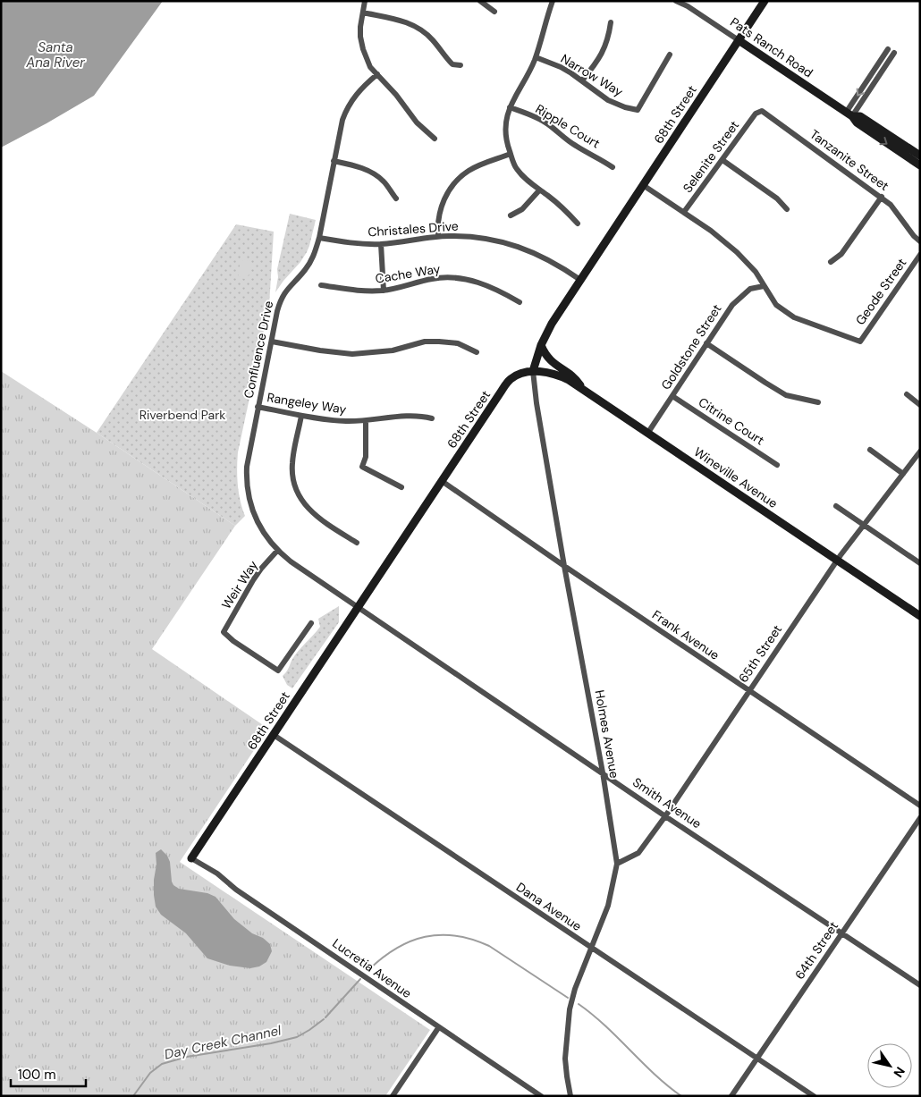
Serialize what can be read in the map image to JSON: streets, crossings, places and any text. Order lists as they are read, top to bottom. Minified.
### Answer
{"streets":{"street":["Pats Ranch Road","Narrow Way","68th Street","Ripple Court","Selenite Street","Tanzanite Street","Christales Drive","Cache Way","Geode Street","Goldstone Street","Confluence Drive","Rangeley Way","Citrine Court","Wineville Avenue","Weir Way","Frank Avenue","65th Street","Holmes Avenue","Smith Avenue","Dana Avenue","64th Street","Lucretia Avenue"]},"crossings":[["Pats Ranch Road","68th Street"],["68th Street","Christales Drive"],["68th Street","Confluence Drive"],["68th Street","Wineville Avenue"],["68th Street","Frank Avenue"],["68th Street","Holmes Avenue"],["68th Street","Smith Avenue"],["68th Street","Dana Avenue"],["68th Street","Lucretia Avenue"],["Selenite Street","Tanzanite Street"],["Christales Drive","Confluence Drive"],["Geode Street","Goldstone Street"],["Goldstone Street","Citrine Court"],["Goldstone Street","Wineville Avenue"],["Confluence Drive","Rangeley Way"],["Confluence Drive","Weir Way"],["Confluence Drive","Smith Avenue"],["Wineville Avenue","65th Street"],["Wineville Avenue","Holmes Avenue"],["Frank Avenue","65th Street"],["Frank Avenue","Holmes Avenue"],["65th Street","Holmes Avenue"],["65th Street","Smith Avenue"],["Holmes Avenue","Smith Avenue"],["Holmes Avenue","Dana Avenue"],["Smith Avenue","64th Street"],["Dana Avenue","64th Street"]],"water":["Santa Ana River","Day Creek Channel"],"parks":["Riverbend Park"],"scale_bar":"100 m","north":"bottom right"}
